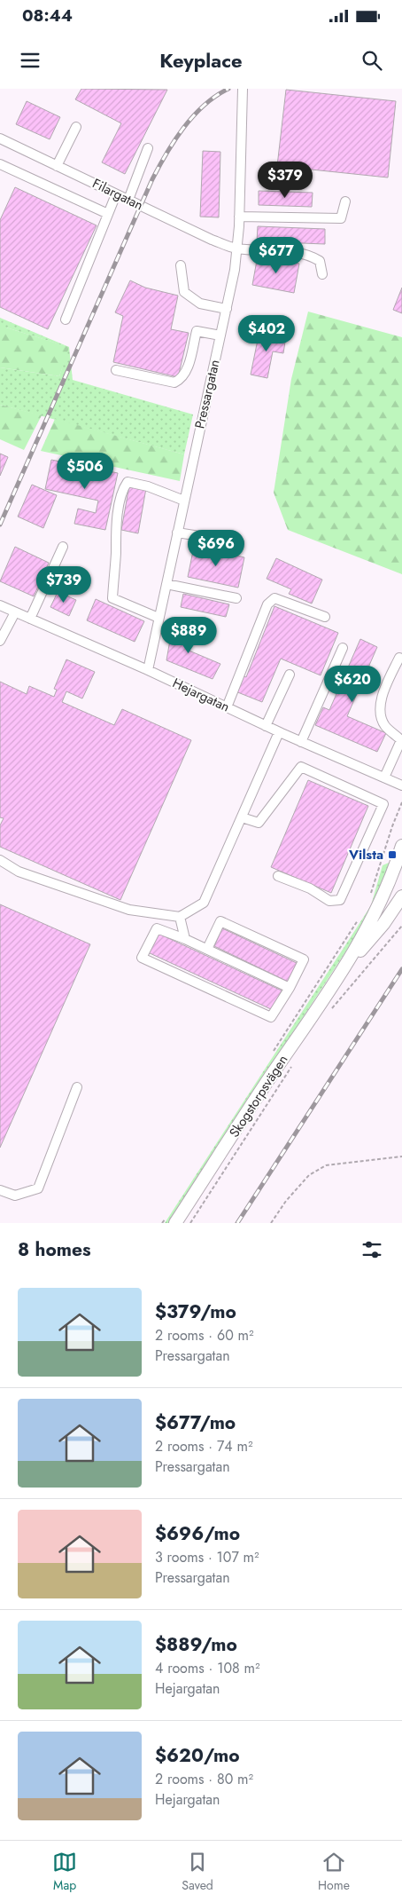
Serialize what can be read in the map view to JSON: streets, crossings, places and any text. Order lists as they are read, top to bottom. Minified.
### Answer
{"streets":{"main road":["Skogstorpsvägen"],"street":["Filargatan","Pressargatan","Hejargatan"]},"crossings":[["Filargatan","Pressargatan"],["Pressargatan","Hejargatan"]],"places":{"transit":["Vilsta"]},"page":{"status":"08:44","header":"Keyplace","price":["$379","$677","$402","$506","$696","$739","$889","$620"],"heading":"8 homes","list":[{"name":"$379/mo","note":"2 rooms · 60 m² · Pressargatan"},{"name":"$677/mo","note":"2 rooms · 74 m² · Pressargatan"},{"name":"$696/mo","note":"3 rooms · 107 m² · Pressargatan"},{"name":"$889/mo","note":"4 rooms · 108 m² · Hejargatan"},{"name":"$620/mo","note":"2 rooms · 80 m² · Hejargatan"}],"tabs":["Map","Saved","Home"]}}
